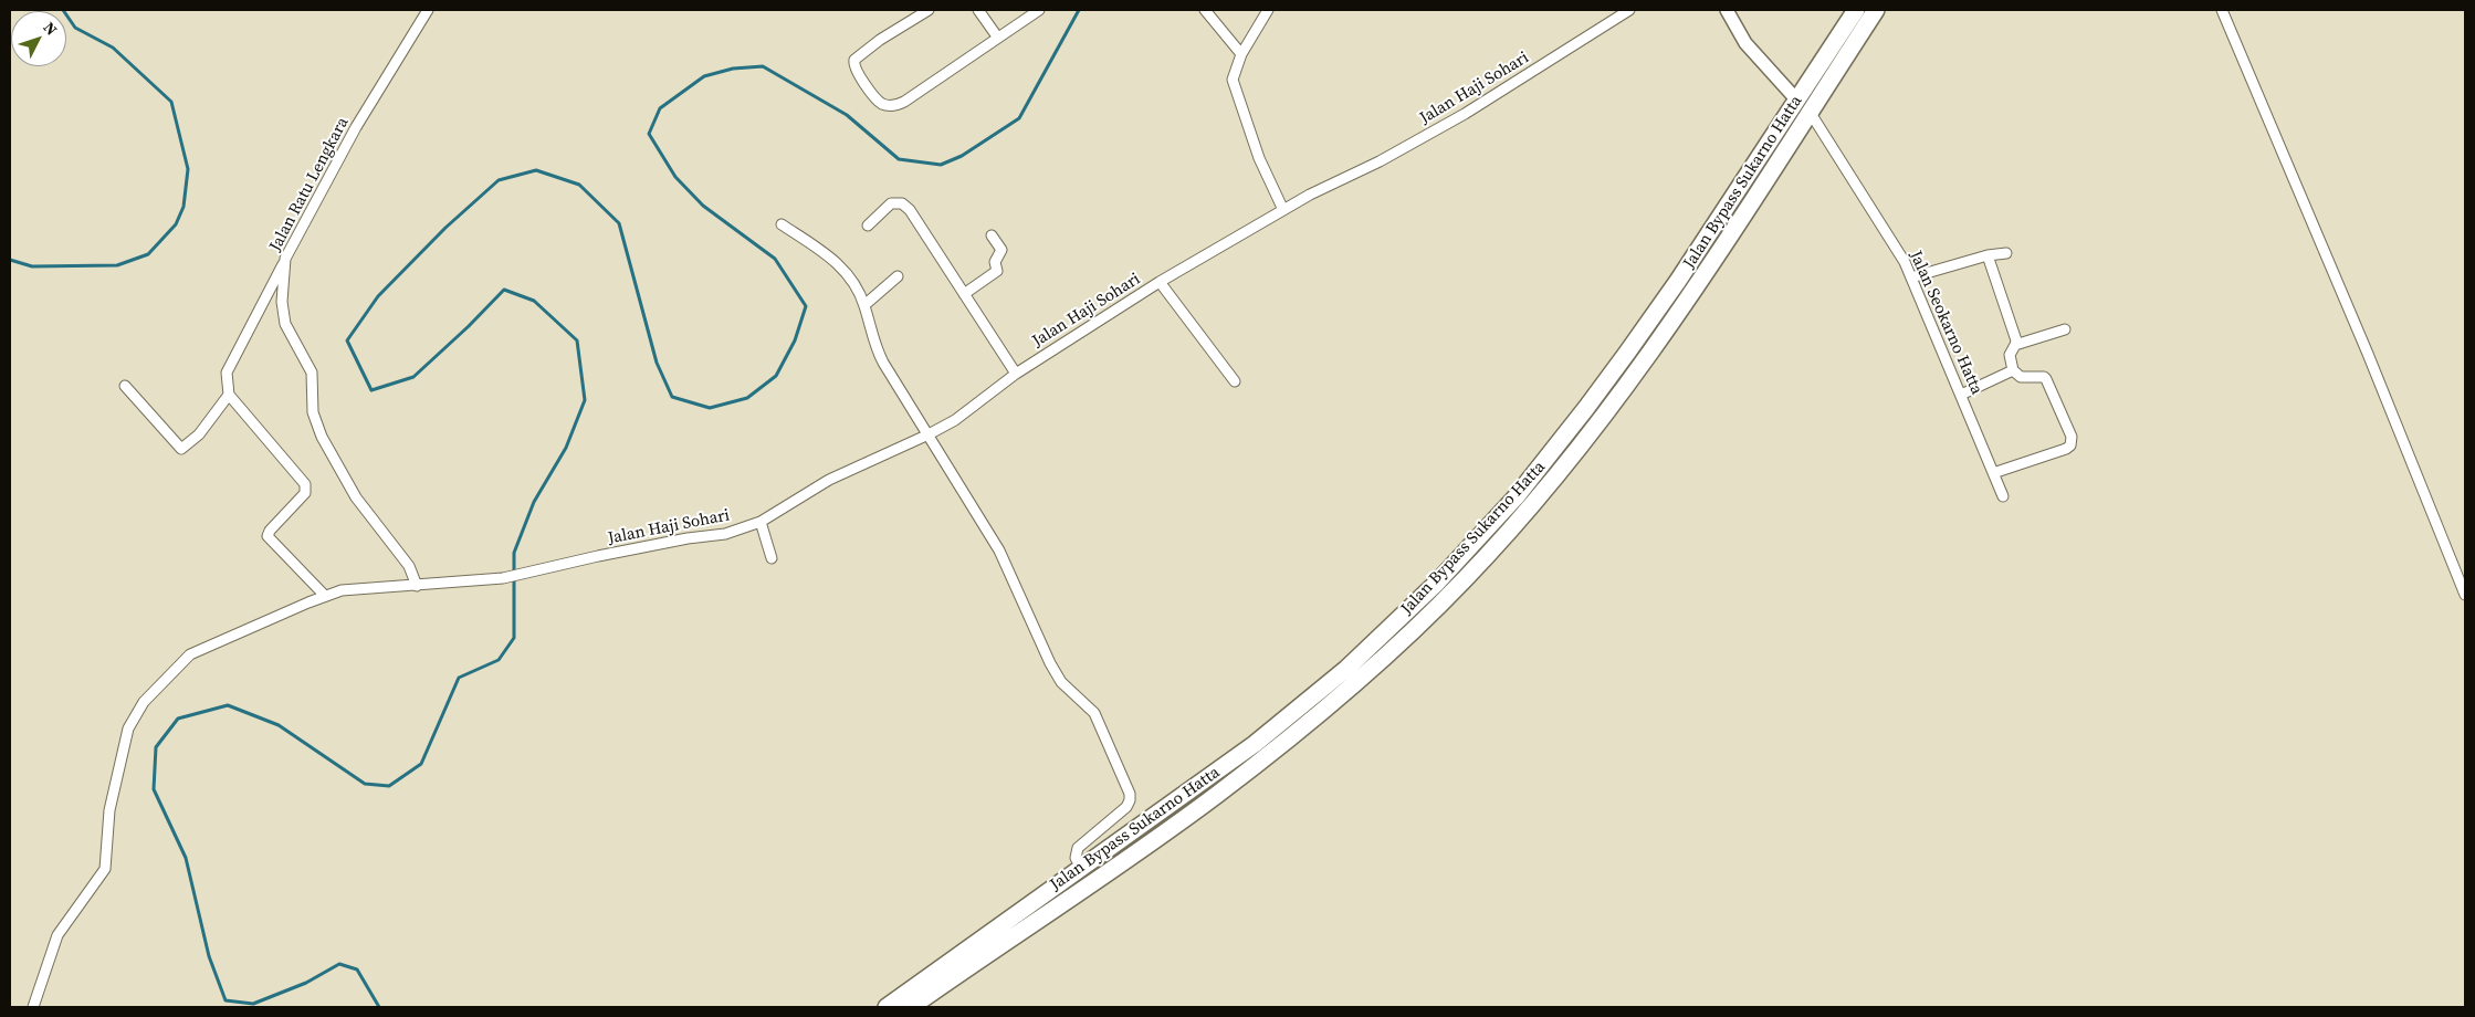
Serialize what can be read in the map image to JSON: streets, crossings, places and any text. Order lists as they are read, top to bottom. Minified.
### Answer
{"streets":{"highway":["Jalan Bypass Sukarno Hatta"],"street":["Jalan Haji Sohari","Jalan Ratu Lengkara","Jalan Seokarno Hatta"]},"crossings":[["Jalan Haji Sohari","Jalan Ratu Lengkara"],["Jalan Bypass Sukarno Hatta","Jalan Seokarno Hatta"]],"north":"top right"}
